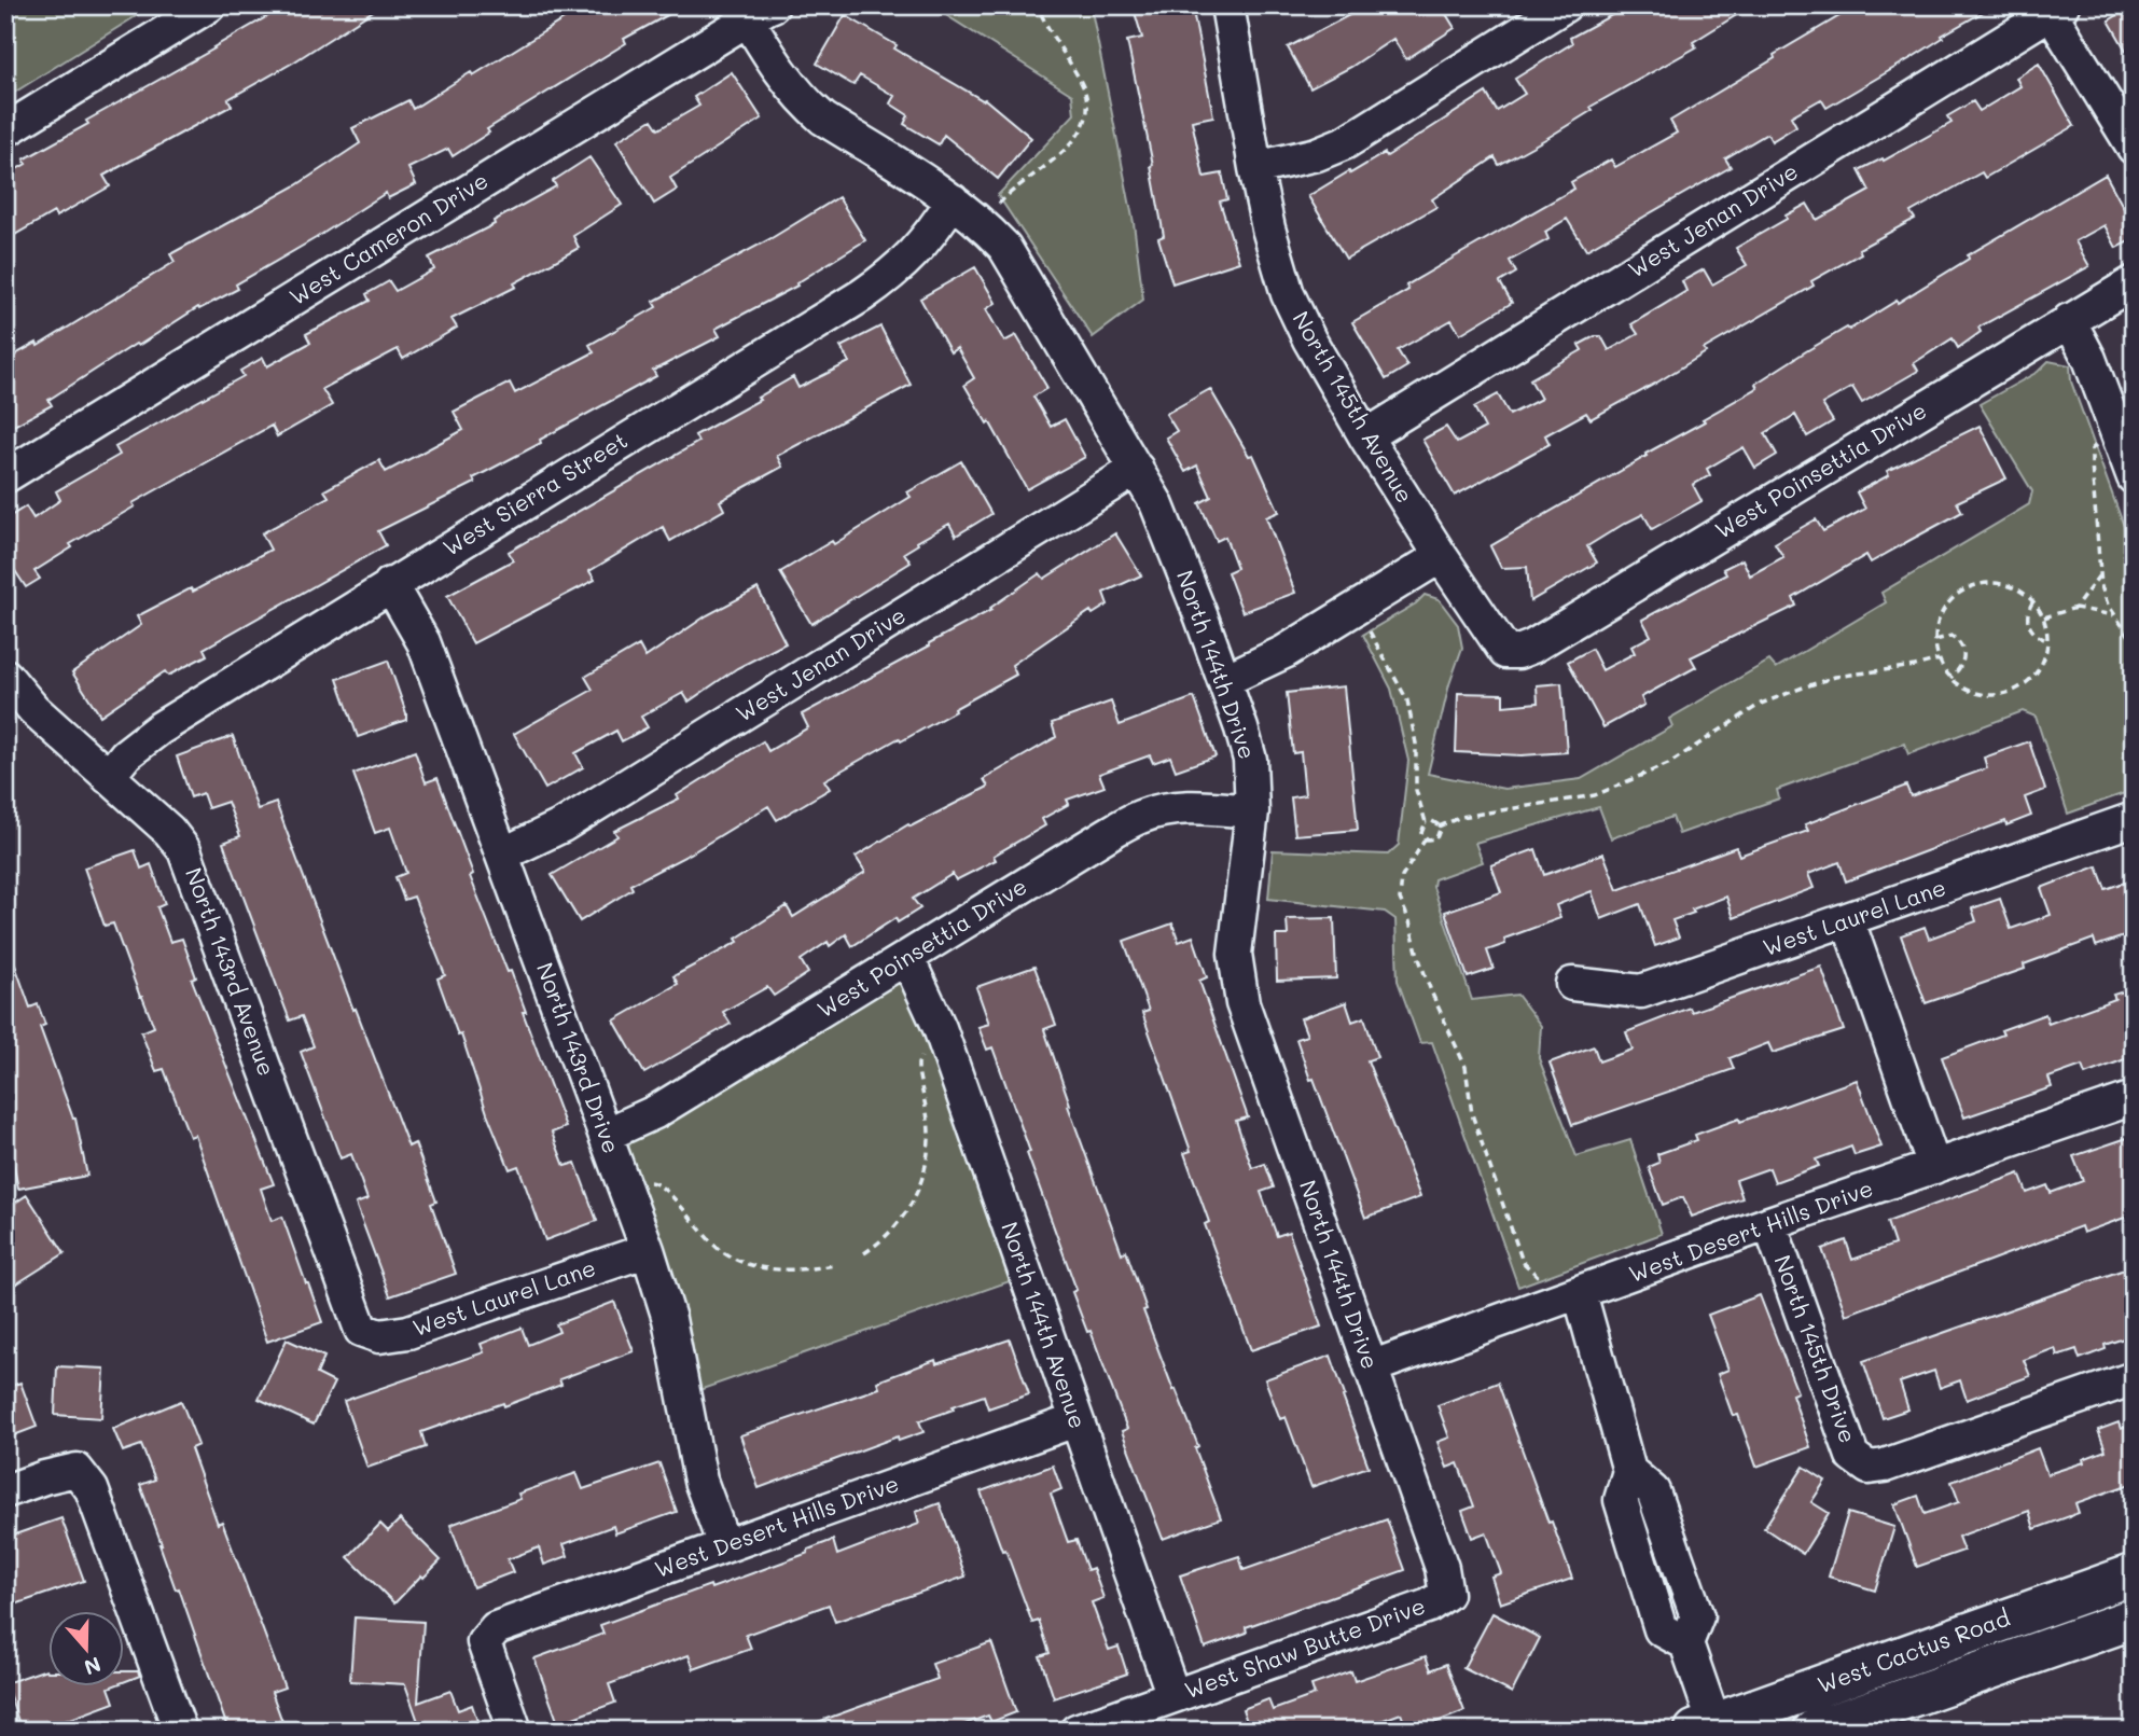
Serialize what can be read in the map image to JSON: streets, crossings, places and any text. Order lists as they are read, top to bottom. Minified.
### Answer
{"streets":{"main road":["West Cactus Road"],"street":["West Jenan Drive","West Cameron Drive","North 145th Avenue","West Poinsettia Drive","West Sierra Street","North 144th Drive","West Laurel Lane","North 143rd Avenue","North 143rd Drive","West Desert Hills Drive","North 144th Avenue","North 145th Drive","West Shaw Butte Drive"]},"crossings":[["West Jenan Drive","North 145th Avenue"],["West Jenan Drive","North 144th Drive"],["West Jenan Drive","North 143rd Drive"],["West Cameron Drive","North 144th Drive"],["North 145th Avenue","West Poinsettia Drive"],["West Poinsettia Drive","North 144th Drive"],["West Poinsettia Drive","North 143rd Drive"],["West Poinsettia Drive","North 144th Avenue"],["West Sierra Street","North 144th Drive"],["West Sierra Street","North 143rd Avenue"],["West Sierra Street","North 143rd Drive"],["North 144th Drive","West Desert Hills Drive"],["North 144th Drive","West Shaw Butte Drive"],["West Laurel Lane","North 143rd Avenue"],["West Laurel Lane","North 143rd Drive"],["North 143rd Drive","West Desert Hills Drive"],["West Desert Hills Drive","North 144th Avenue"],["West Desert Hills Drive","North 145th Drive"],["North 144th Avenue","West Shaw Butte Drive"]],"north":"bottom"}
